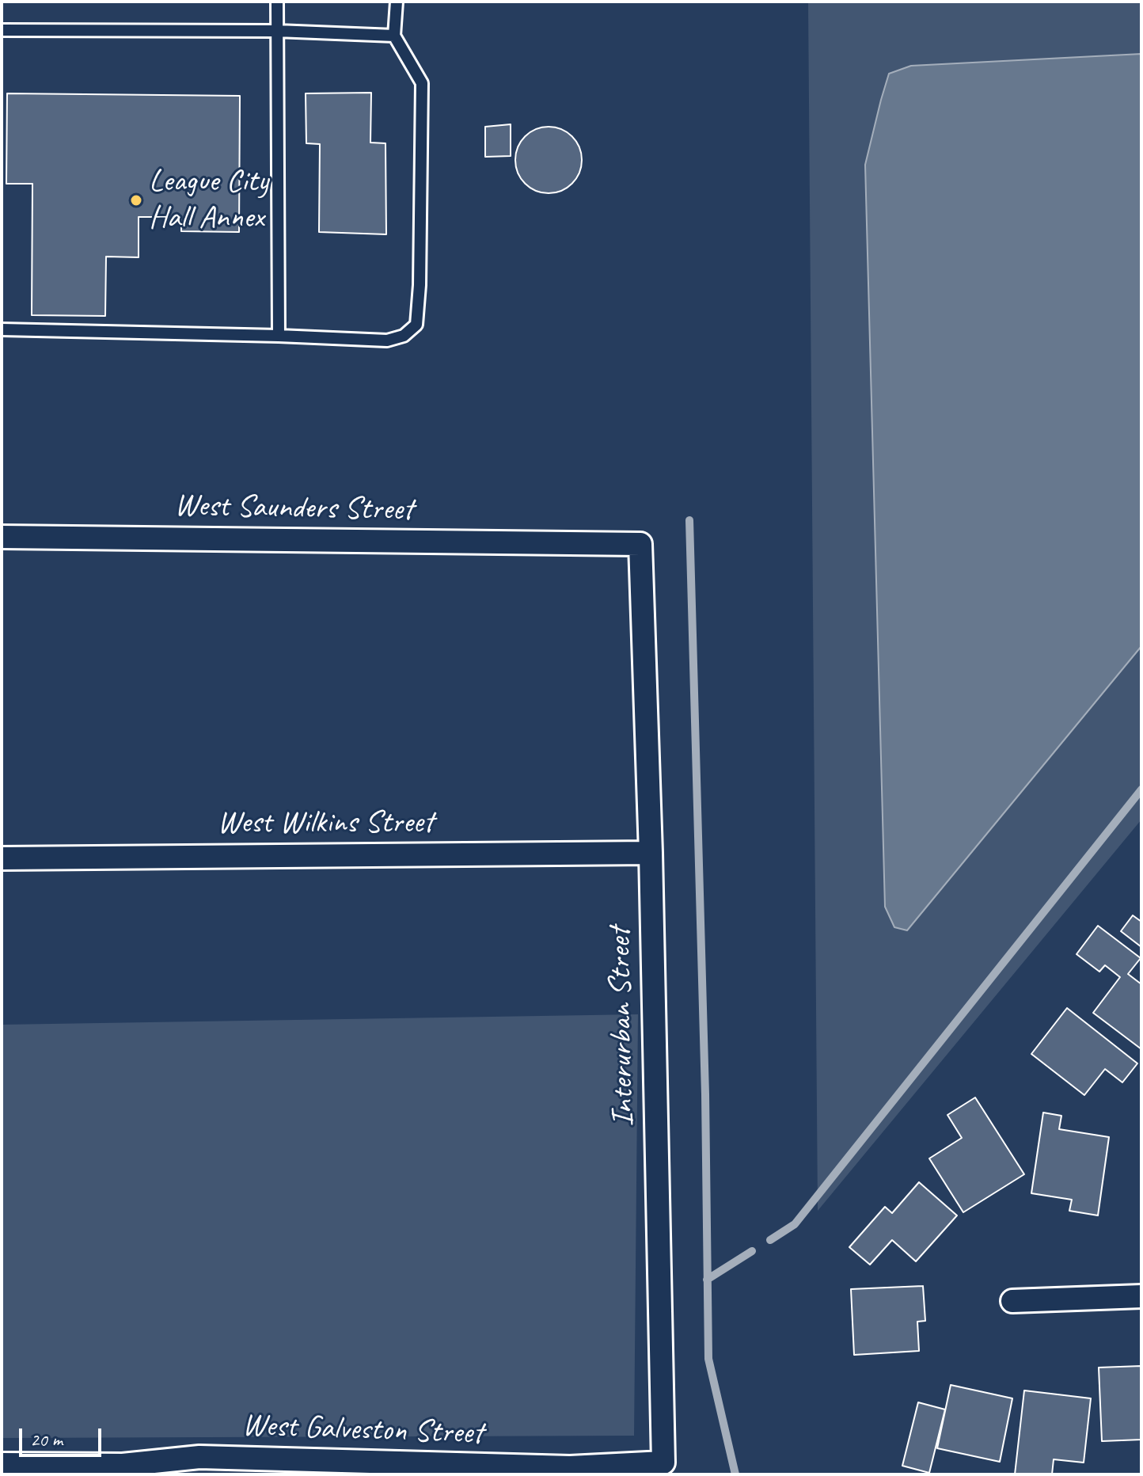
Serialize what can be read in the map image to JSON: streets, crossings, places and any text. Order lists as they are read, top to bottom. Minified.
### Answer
{"streets":{"street":["West Saunders Street","West Wilkins Street","Interurban Street","West Galveston Street"]},"crossings":[["West Saunders Street","Interurban Street"],["West Wilkins Street","Interurban Street"],["Interurban Street","West Galveston Street"]],"places":["League City Hall Annex"],"scale_bar":"20 m"}
